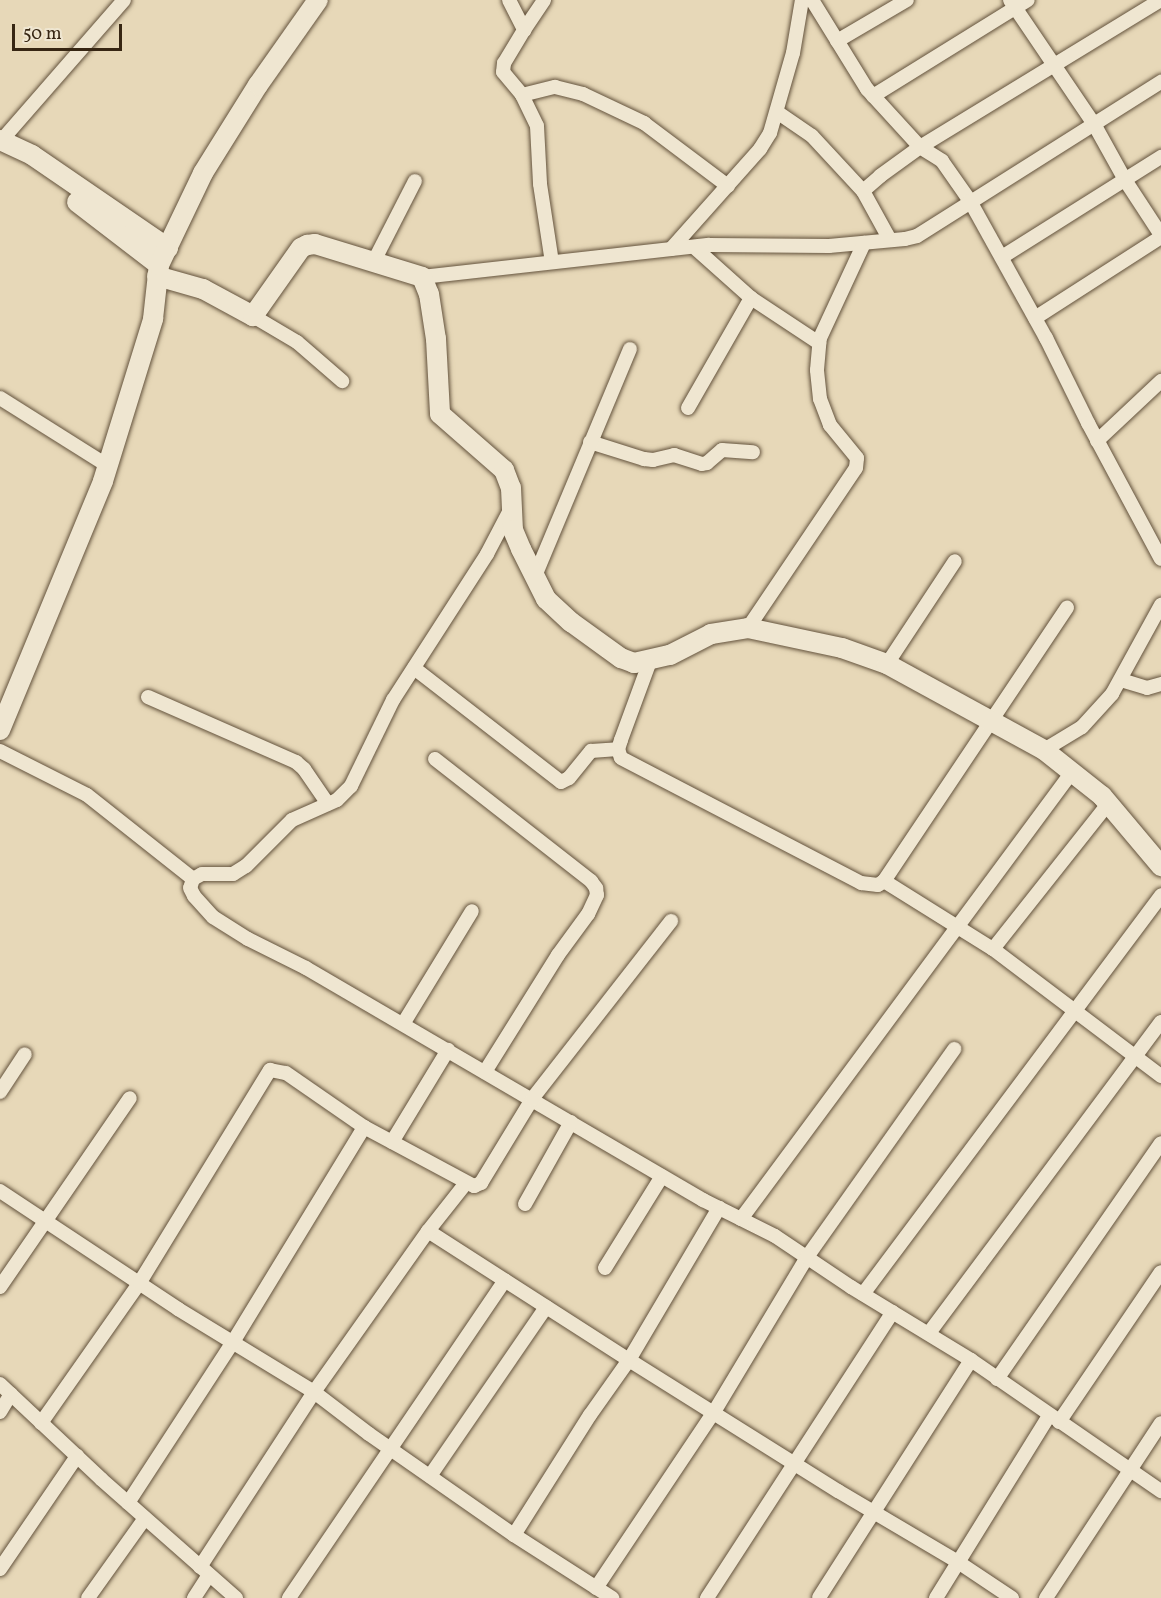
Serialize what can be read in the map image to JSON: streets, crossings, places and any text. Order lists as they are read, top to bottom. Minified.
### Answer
{"scale_bar":"50 m"}
